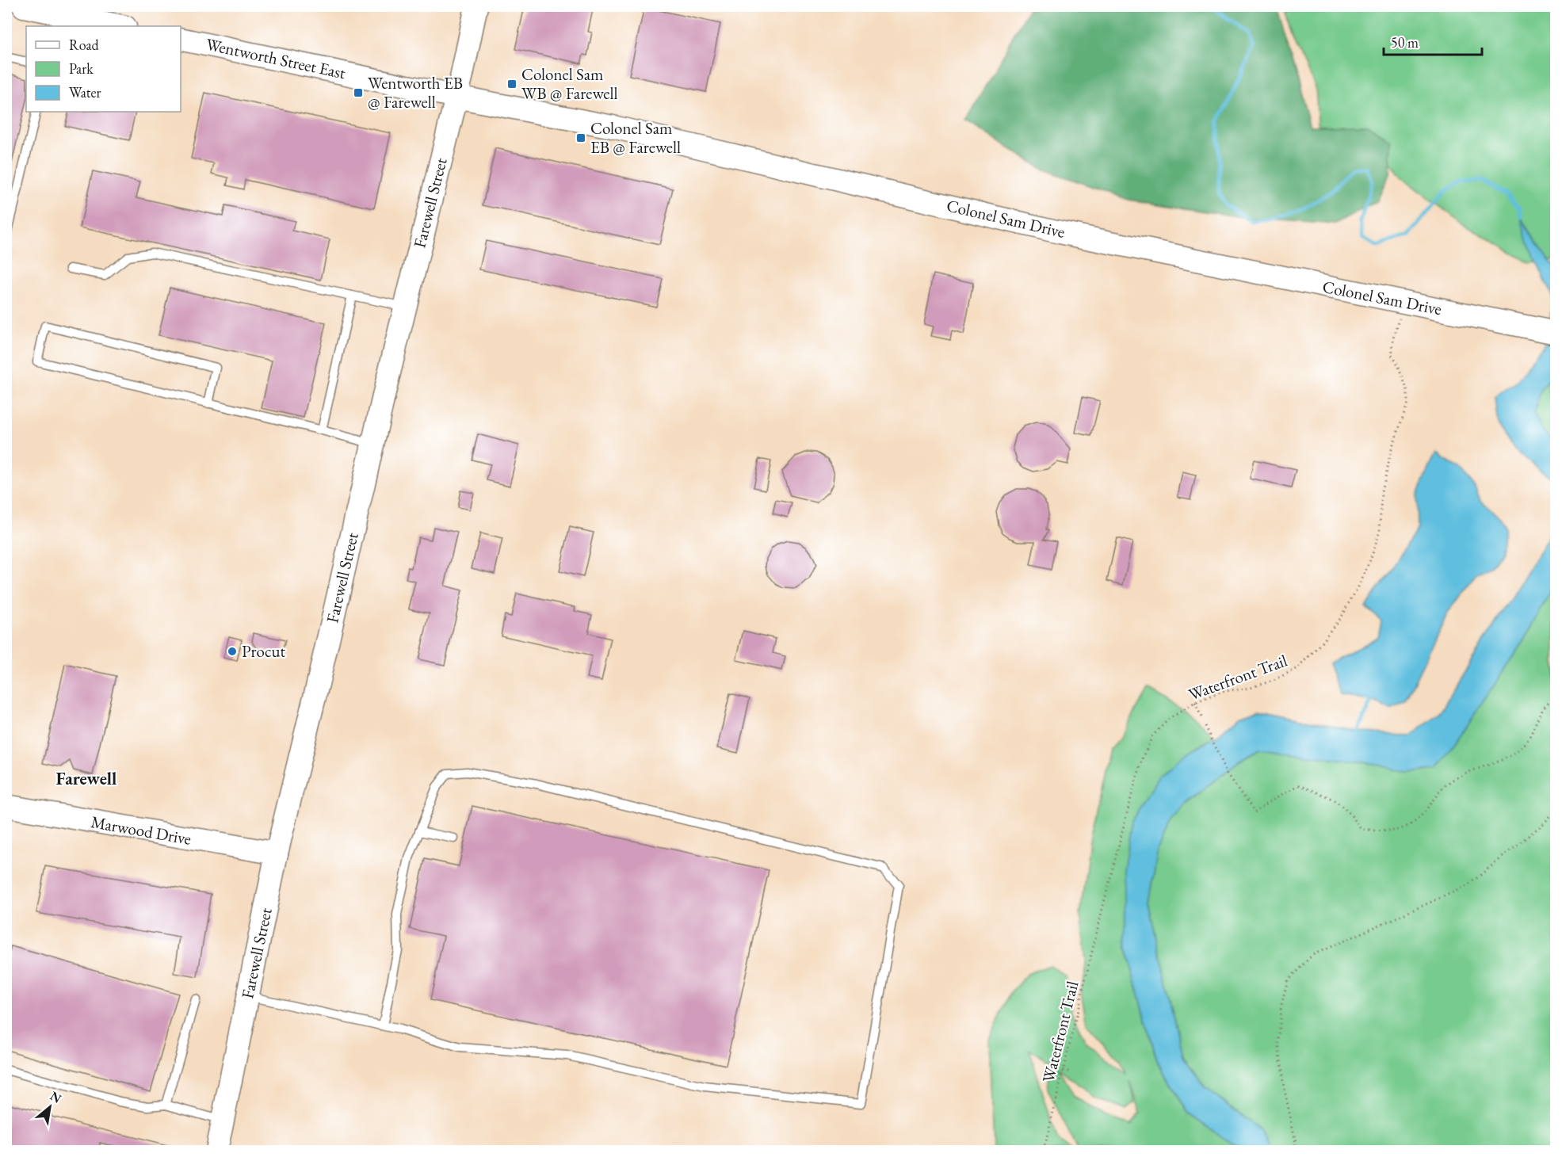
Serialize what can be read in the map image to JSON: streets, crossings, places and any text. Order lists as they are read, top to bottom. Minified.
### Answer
{"streets":{"street":["Wentworth Street East","Farewell Street","Colonel Sam Drive","Marwood Drive"],"path":["Waterfront Trail"]},"crossings":[["Wentworth Street East","Farewell Street"],["Wentworth Street East","Colonel Sam Drive"],["Farewell Street","Colonel Sam Drive"],["Farewell Street","Marwood Drive"]],"districts":["Farewell"],"places":{"transit":["Colonel Sam WB @ Farewell","Wentworth EB @ Farewell","Colonel Sam EB @ Farewell"],"other":["Procut"]},"legend":["Road","Park","Water"],"scale_bar":"50 m","north":"top right"}
